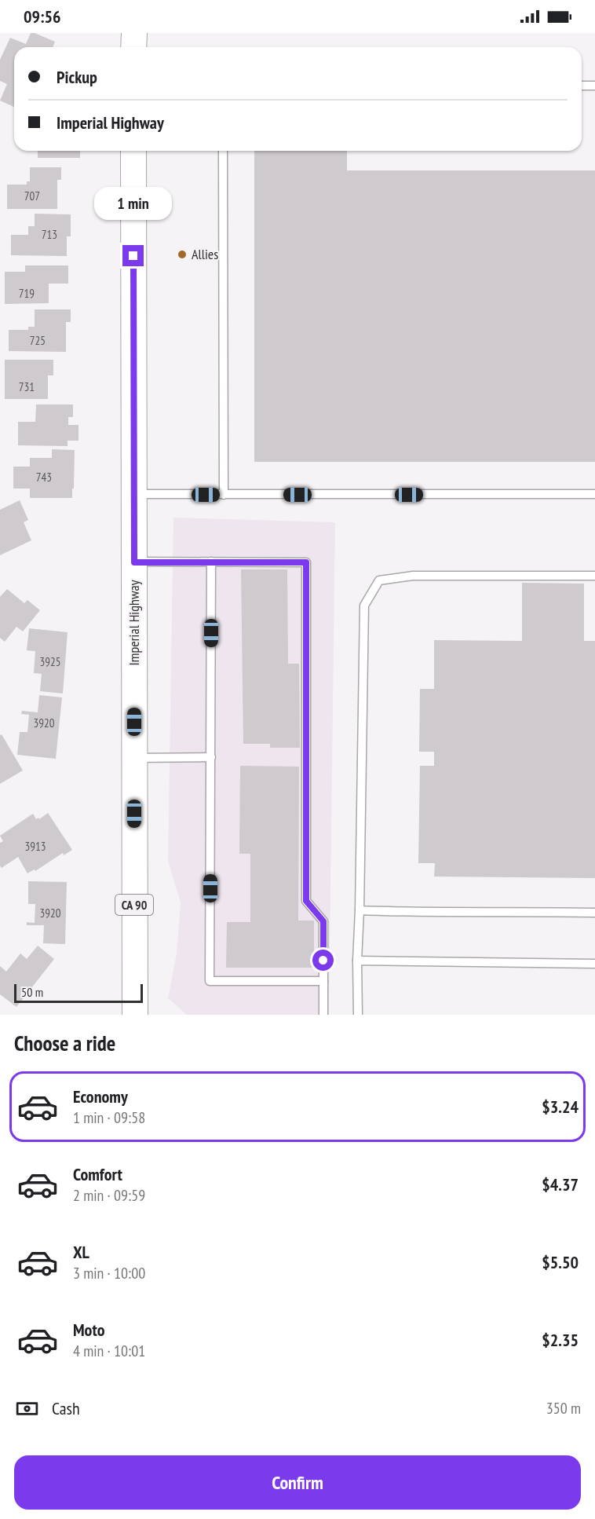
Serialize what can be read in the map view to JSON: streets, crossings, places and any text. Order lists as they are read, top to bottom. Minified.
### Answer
{"streets":{"main road":["Imperial Highway","CA 90"]},"places":["Allies"],"house_numbers":["707","713","719","725","731","743","3925","3920","3913","3920"],"scale_bar":"50 m","page":{"status":"09:56","banner":["Pickup","Imperial Highway"],"bubble":"1 min","scale":"50 m","heading":"Choose a ride","list":[{"name":"Economy","note":"1 min · 09:58","value":"$3.24"},{"name":"Comfort","note":"2 min · 09:59","value":"$4.37"},{"name":"XL","note":"3 min · 10:00","value":"$5.50"},{"name":"Moto","note":"4 min · 10:01","value":"$2.35"}],"pay":["Cash","350 m"],"buttons":"Confirm"}}
